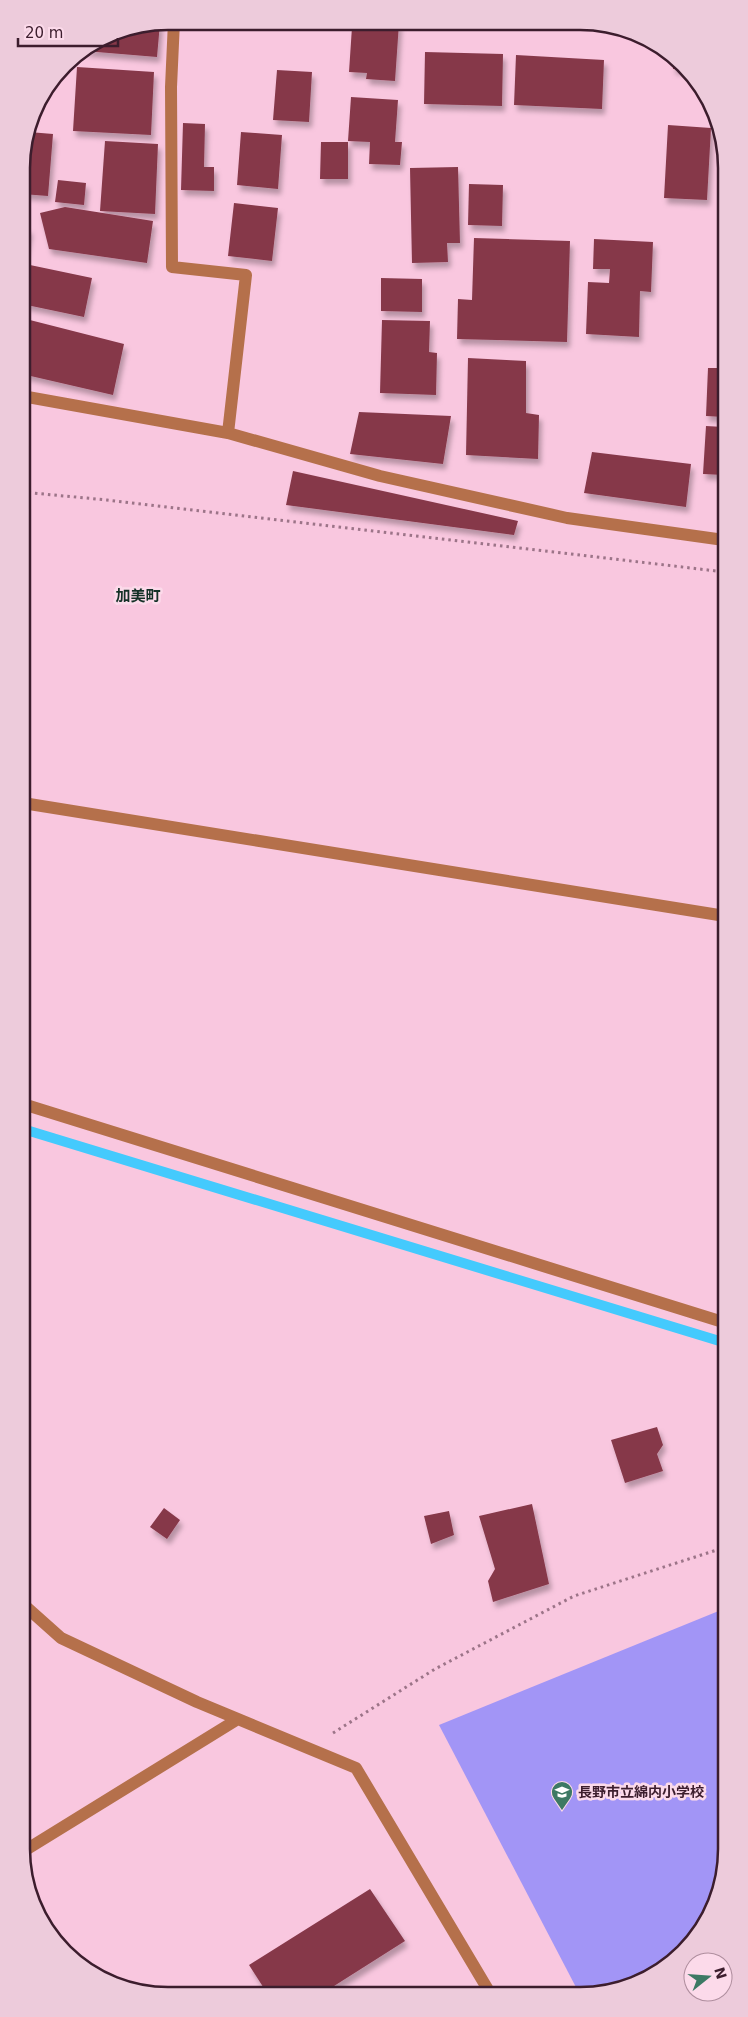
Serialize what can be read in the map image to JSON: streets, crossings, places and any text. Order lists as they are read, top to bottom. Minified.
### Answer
{"districts":["加美町"],"places":{"school or university":["長野市立綿内小学校"]},"scale_bar":"20 m","north":"right"}
